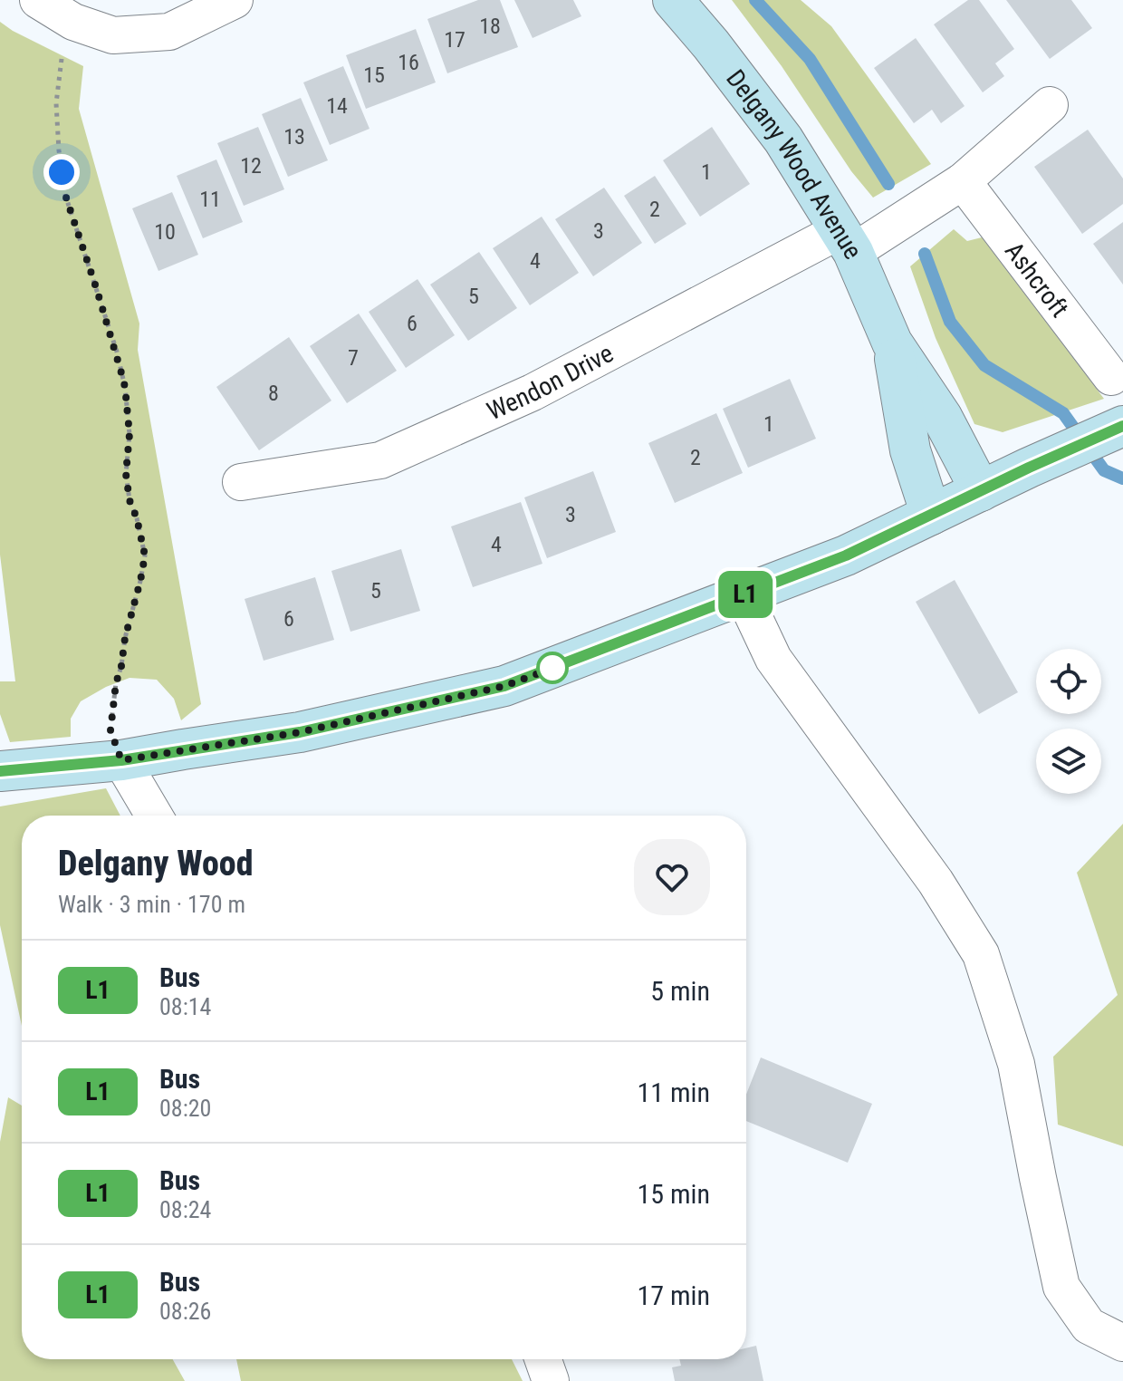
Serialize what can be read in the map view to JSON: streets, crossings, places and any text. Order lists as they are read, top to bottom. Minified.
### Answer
{"streets":{"main road":["Delgany Wood Avenue"],"street":["Ashcroft","Wendon Drive"]},"crossings":[["Delgany Wood Avenue","Wendon Drive"]],"lines":["bus line L1"],"house_numbers":["18","17","16","15","14","13","12","1","11","2","3","10","4","5","6","7","8","1","2","3","4","5","6"],"page":{"on_map":"L1","heading":["Delgany Wood","Walk · 3 min · 170 m"],"list":[{"mark":"L1","name":"Bus","note":"08:14","value":"5 min"},{"mark":"L1","name":"Bus","note":"08:20","value":"11 min"},{"mark":"L1","name":"Bus","note":"08:24","value":"15 min"},{"mark":"L1","name":"Bus","note":"08:26","value":"17 min"}]}}
